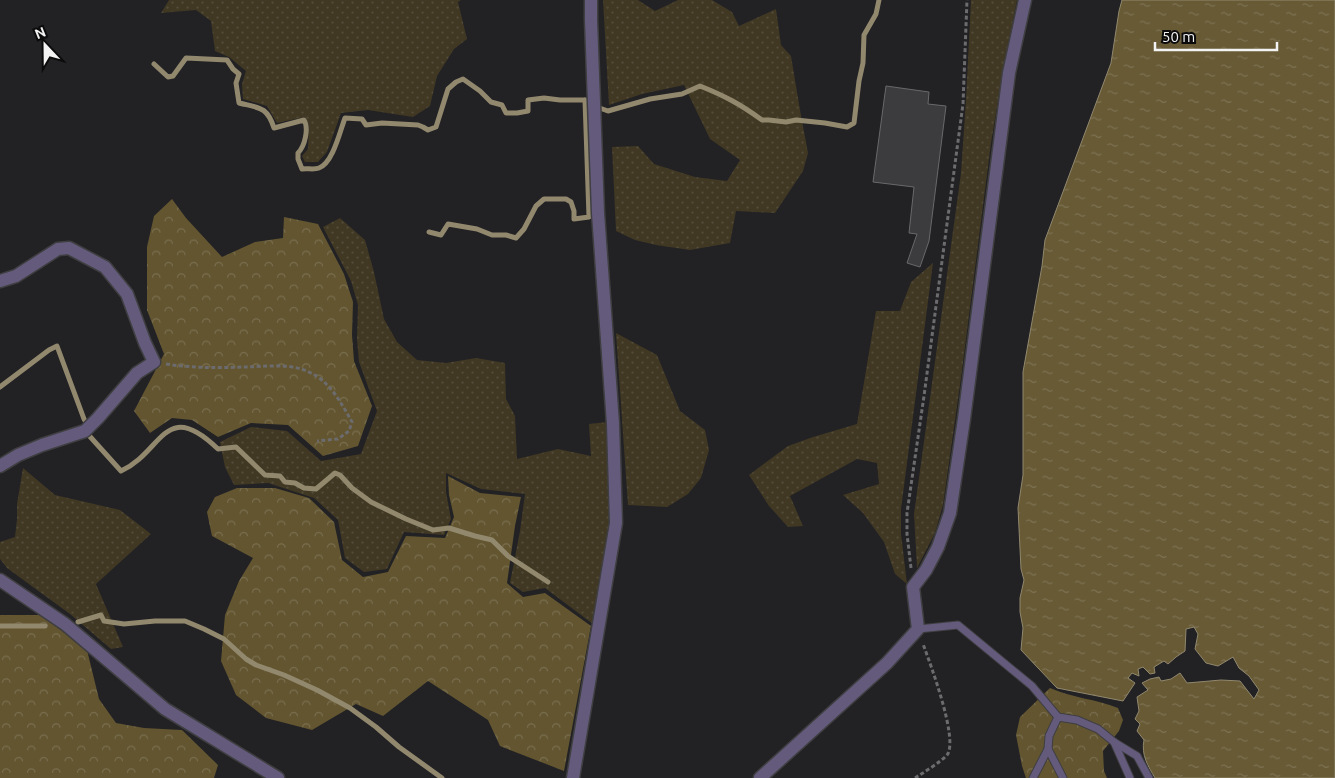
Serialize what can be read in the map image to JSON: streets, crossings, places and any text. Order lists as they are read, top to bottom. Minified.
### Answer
{"scale_bar":"50 m","north":"top"}
